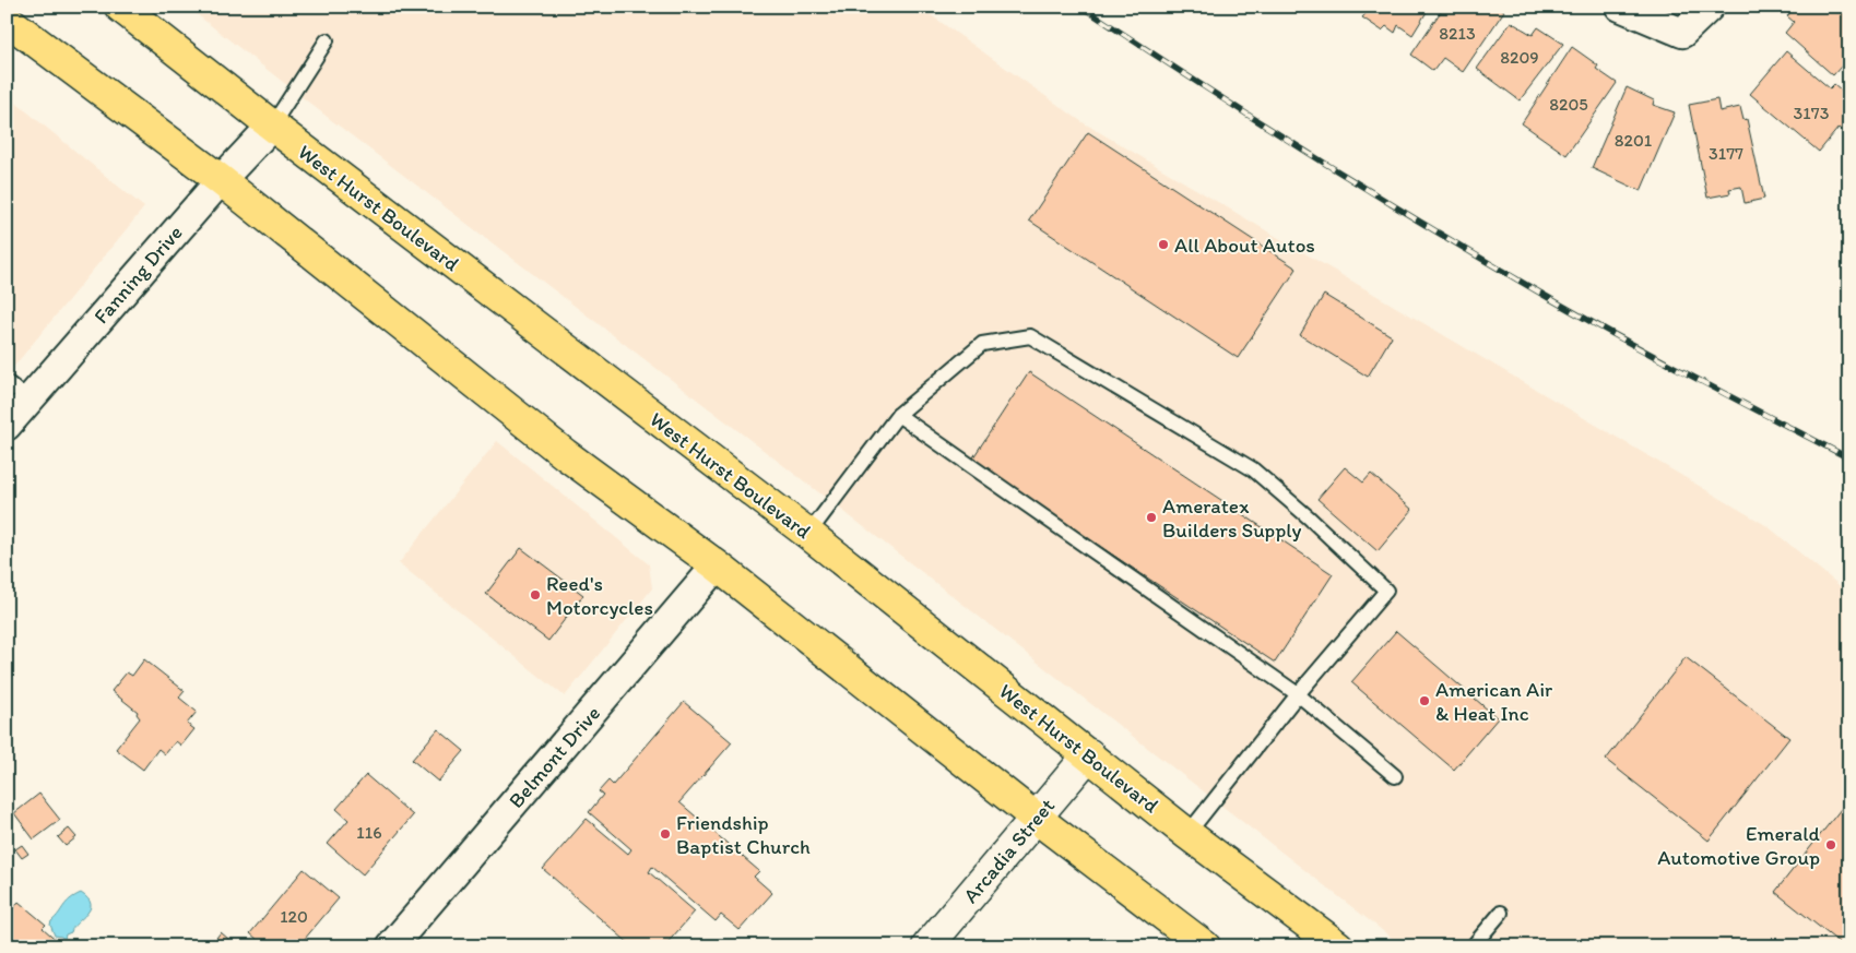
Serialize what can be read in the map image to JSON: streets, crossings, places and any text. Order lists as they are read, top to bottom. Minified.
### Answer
{"streets":{"main road":["West Hurst Boulevard"],"street":["Fanning Drive","Belmont Drive","Arcadia Street"]},"crossings":[["West Hurst Boulevard","Fanning Drive"],["West Hurst Boulevard","Arcadia Street"]],"places":["All About Autos","Ameratex Builders Supply","Reed's Motorcycles","American Air & Heat Inc","Friendship Baptist Church","Emerald Automotive Group"],"house_numbers":["8213","8209","8205","3173","8201","3177","116","120"]}
